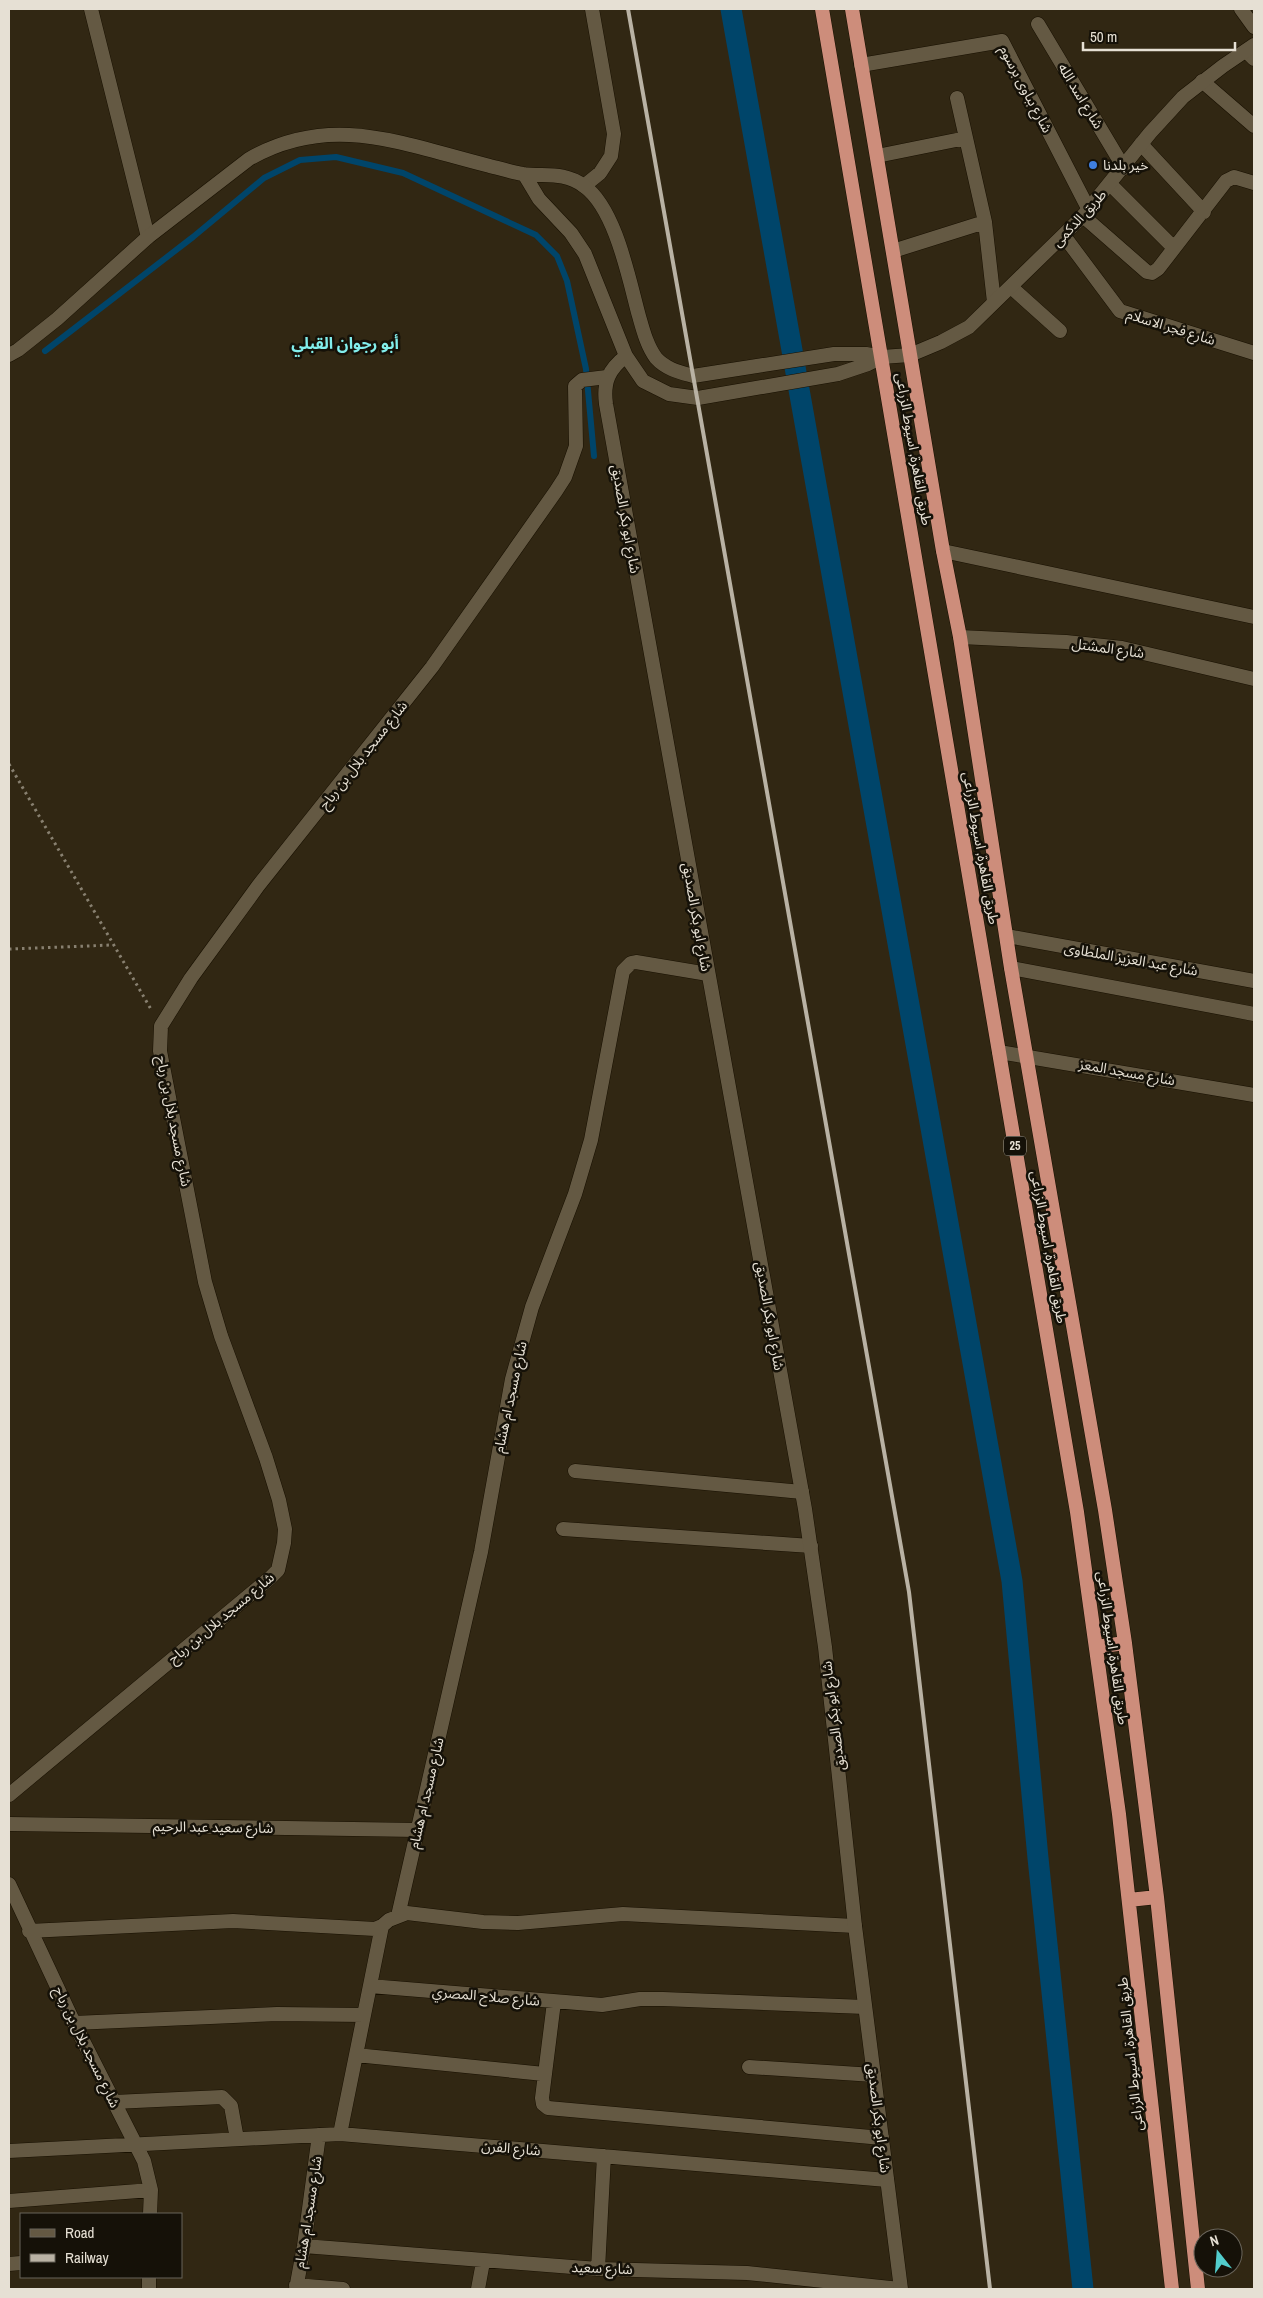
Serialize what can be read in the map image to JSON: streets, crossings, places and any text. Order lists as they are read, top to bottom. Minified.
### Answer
{"streets":{"highway":["طريق القاهرة, اسيوط الزراعى","25"],"street":["شارع بباوى برسوم","شارع اسد الله","طريق الدكمى","شارع فجر الاسلام","شارع ابو بكر الصديق","شارع المشتل","شارع مسجد بلال بن رباح","شارع عبد العزيز الملطاوى","شارع مسجد المعز","شارع مسجد ام هشام","شارع سعيد عبد الرحيم","شارع صلاح المصري","شارع الفرن","شارع سعيد"]},"crossings":[["شارع بباوى برسوم","طريق الدكمى"],["شارع بباوى برسوم","طريق القاهرة, اسيوط الزراعى"],["شارع اسد الله","طريق الدكمى"],["طريق الدكمى","شارع فجر الاسلام"],["طريق الدكمى","طريق القاهرة, اسيوط الزراعى"],["طريق القاهرة, اسيوط الزراعى","شارع المشتل"],["طريق القاهرة, اسيوط الزراعى","شارع عبد العزيز الملطاوى"],["طريق القاهرة, اسيوط الزراعى","شارع مسجد المعز"],["شارع ابو بكر الصديق","شارع مسجد بلال بن رباح"],["شارع ابو بكر الصديق","شارع مسجد ام هشام"],["شارع ابو بكر الصديق","شارع صلاح المصري"],["شارع ابو بكر الصديق","شارع الفرن"],["شارع ابو بكر الصديق","شارع سعيد"],["شارع مسجد بلال بن رباح","شارع الفرن"],["شارع مسجد ام هشام","شارع سعيد عبد الرحيم"],["شارع مسجد ام هشام","شارع الفرن"],["شارع مسجد ام هشام","شارع سعيد"]],"districts":["أبو رجوان القبلي"],"places":["خير بلدنا"],"legend":["Road","Railway"],"scale_bar":"50 m","north":"top"}
